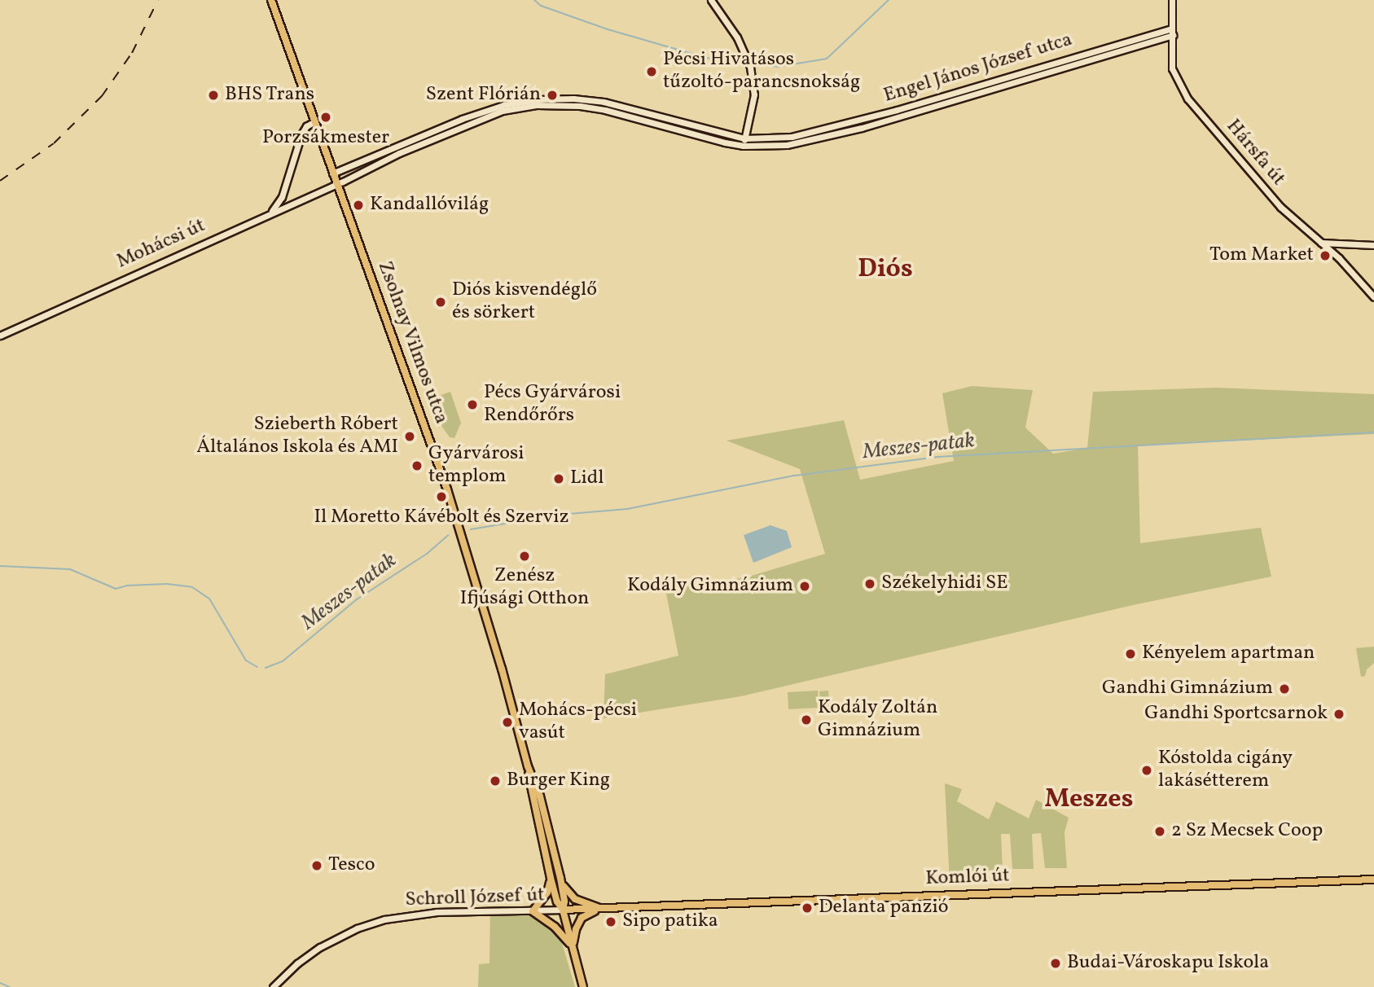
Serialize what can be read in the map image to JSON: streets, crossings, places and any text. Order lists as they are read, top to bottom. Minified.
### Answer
{"streets":{"main road":["Zsolnay Vilmos utca","Komlói út"],"street":["Engel János József utca","Hársfa út","Mohácsi út","Schroll József út"]},"crossings":[["Engel János József utca","Hársfa út"],["Engel János József utca","Mohácsi út"],["Engel János József utca","Zsolnay Vilmos utca"],["Mohácsi út","Zsolnay Vilmos utca"],["Zsolnay Vilmos utca","Komlói út"],["Zsolnay Vilmos utca","Schroll József út"],["Komlói út","Schroll József út"]],"districts":["Diós","Meszes"],"water":["Meszes-patak"],"places":["Pécsi Hivatásos tűzoltó-parancsnokság","BHS Trans","Szent Flórián","Porzsákmester","Kandallóvilág","Tom Market","Diós kisvendéglő és sörkert","Pécs Gyárvárosi Rendőrőrs","Szieberth Róbert Általános Iskola és AMI","Gyárvárosi templom","Lidl","Il Moretto Kávébolt és Szerviz","Zenész Ifjúsági Otthon","Székelyhidi SE","Kodály Gimnázium","Kényelem apartman","Gandhi Gimnázium","Gandhi Sportcsarnok","Kodály Zoltán Gimnázium","Mohács-pécsi vasút","Kóstolda cigány lakásétterem","Burger King","2 Sz Mecsek Coop","Tesco","Delanta panzió","Sipo patika","Budai-Városkapu Iskola"]}
